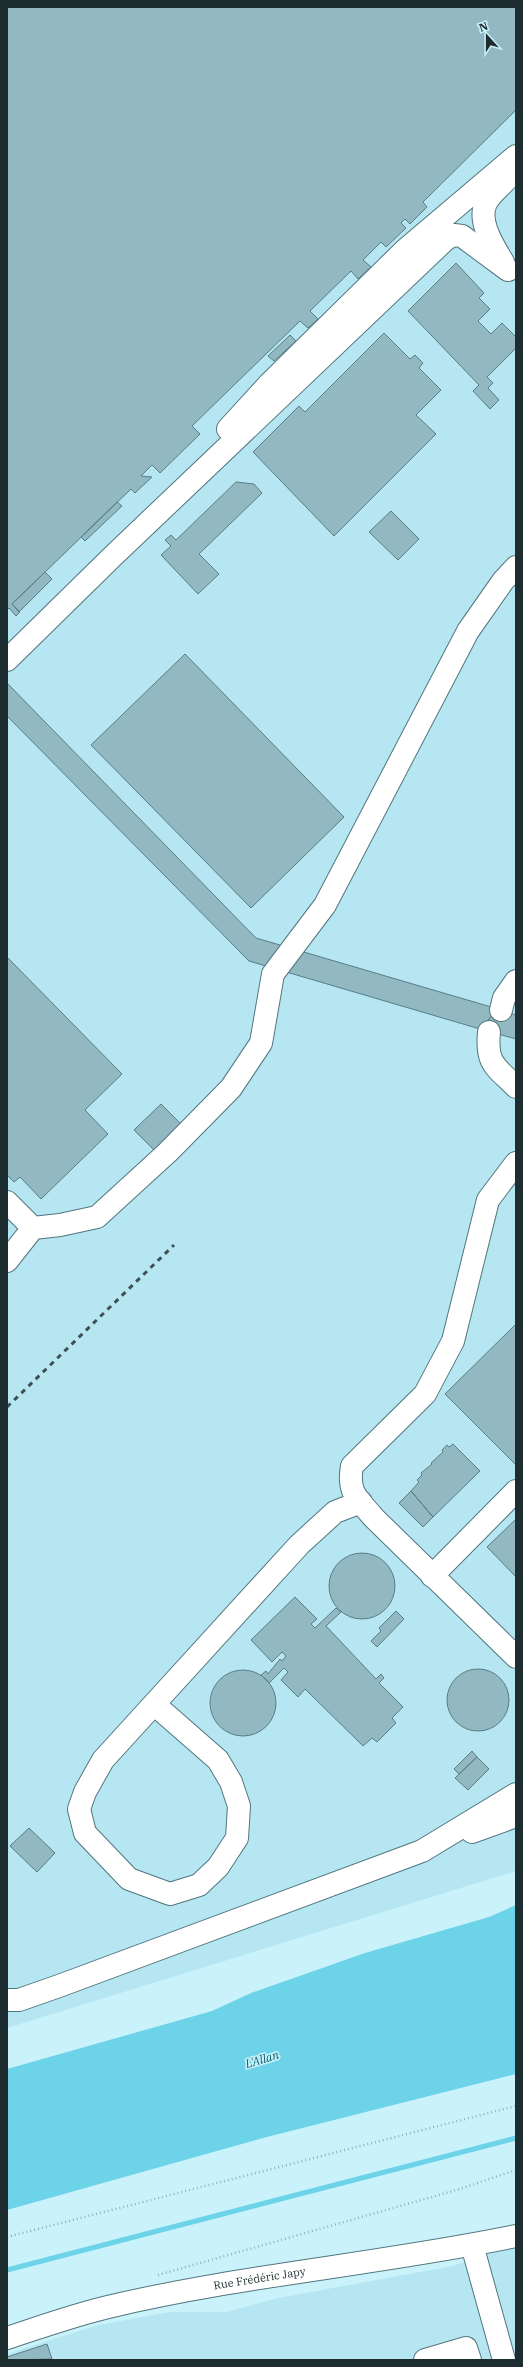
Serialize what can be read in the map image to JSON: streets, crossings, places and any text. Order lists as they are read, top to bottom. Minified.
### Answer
{"streets":{"street":["Rue Frédéric Japy"]},"water":["L'Allan"],"north":"top"}
